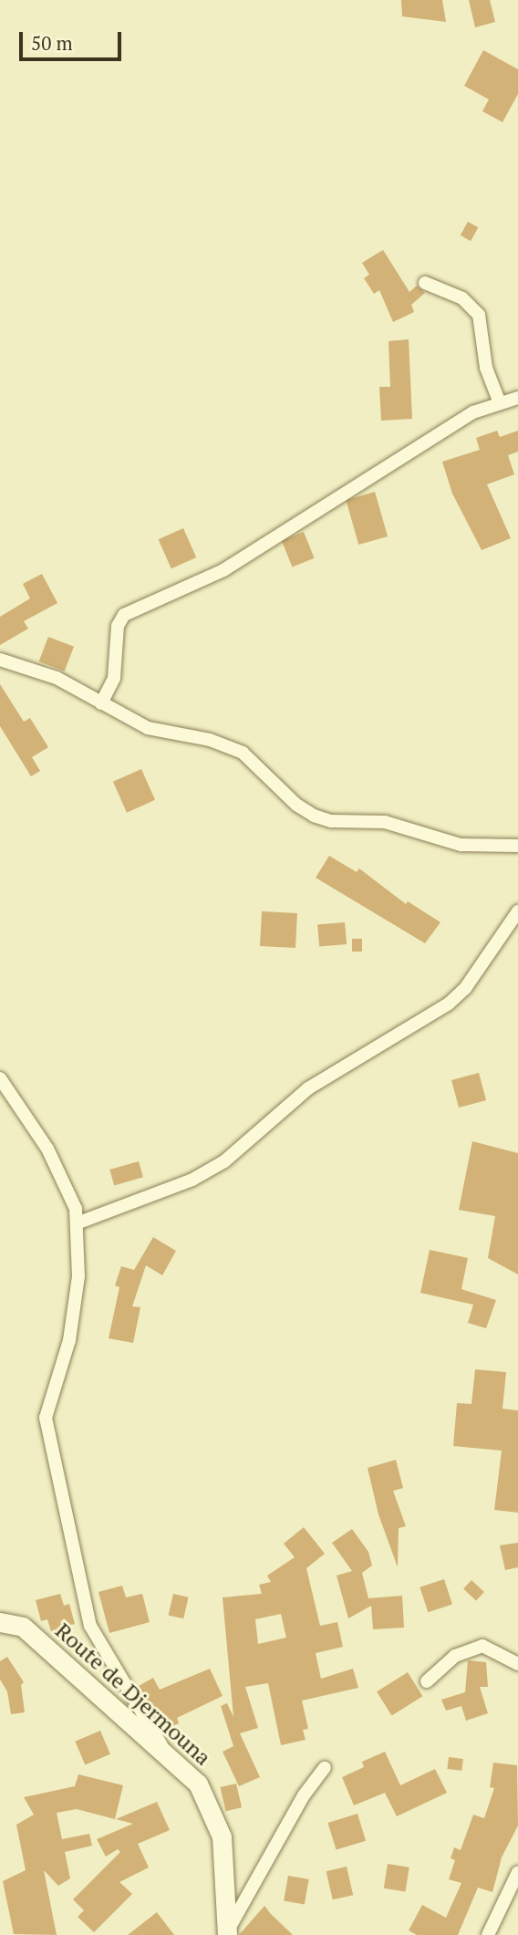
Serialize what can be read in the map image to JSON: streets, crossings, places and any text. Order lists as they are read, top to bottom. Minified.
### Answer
{"streets":{"street":["Route de Djermouna"]},"scale_bar":"50 m"}
